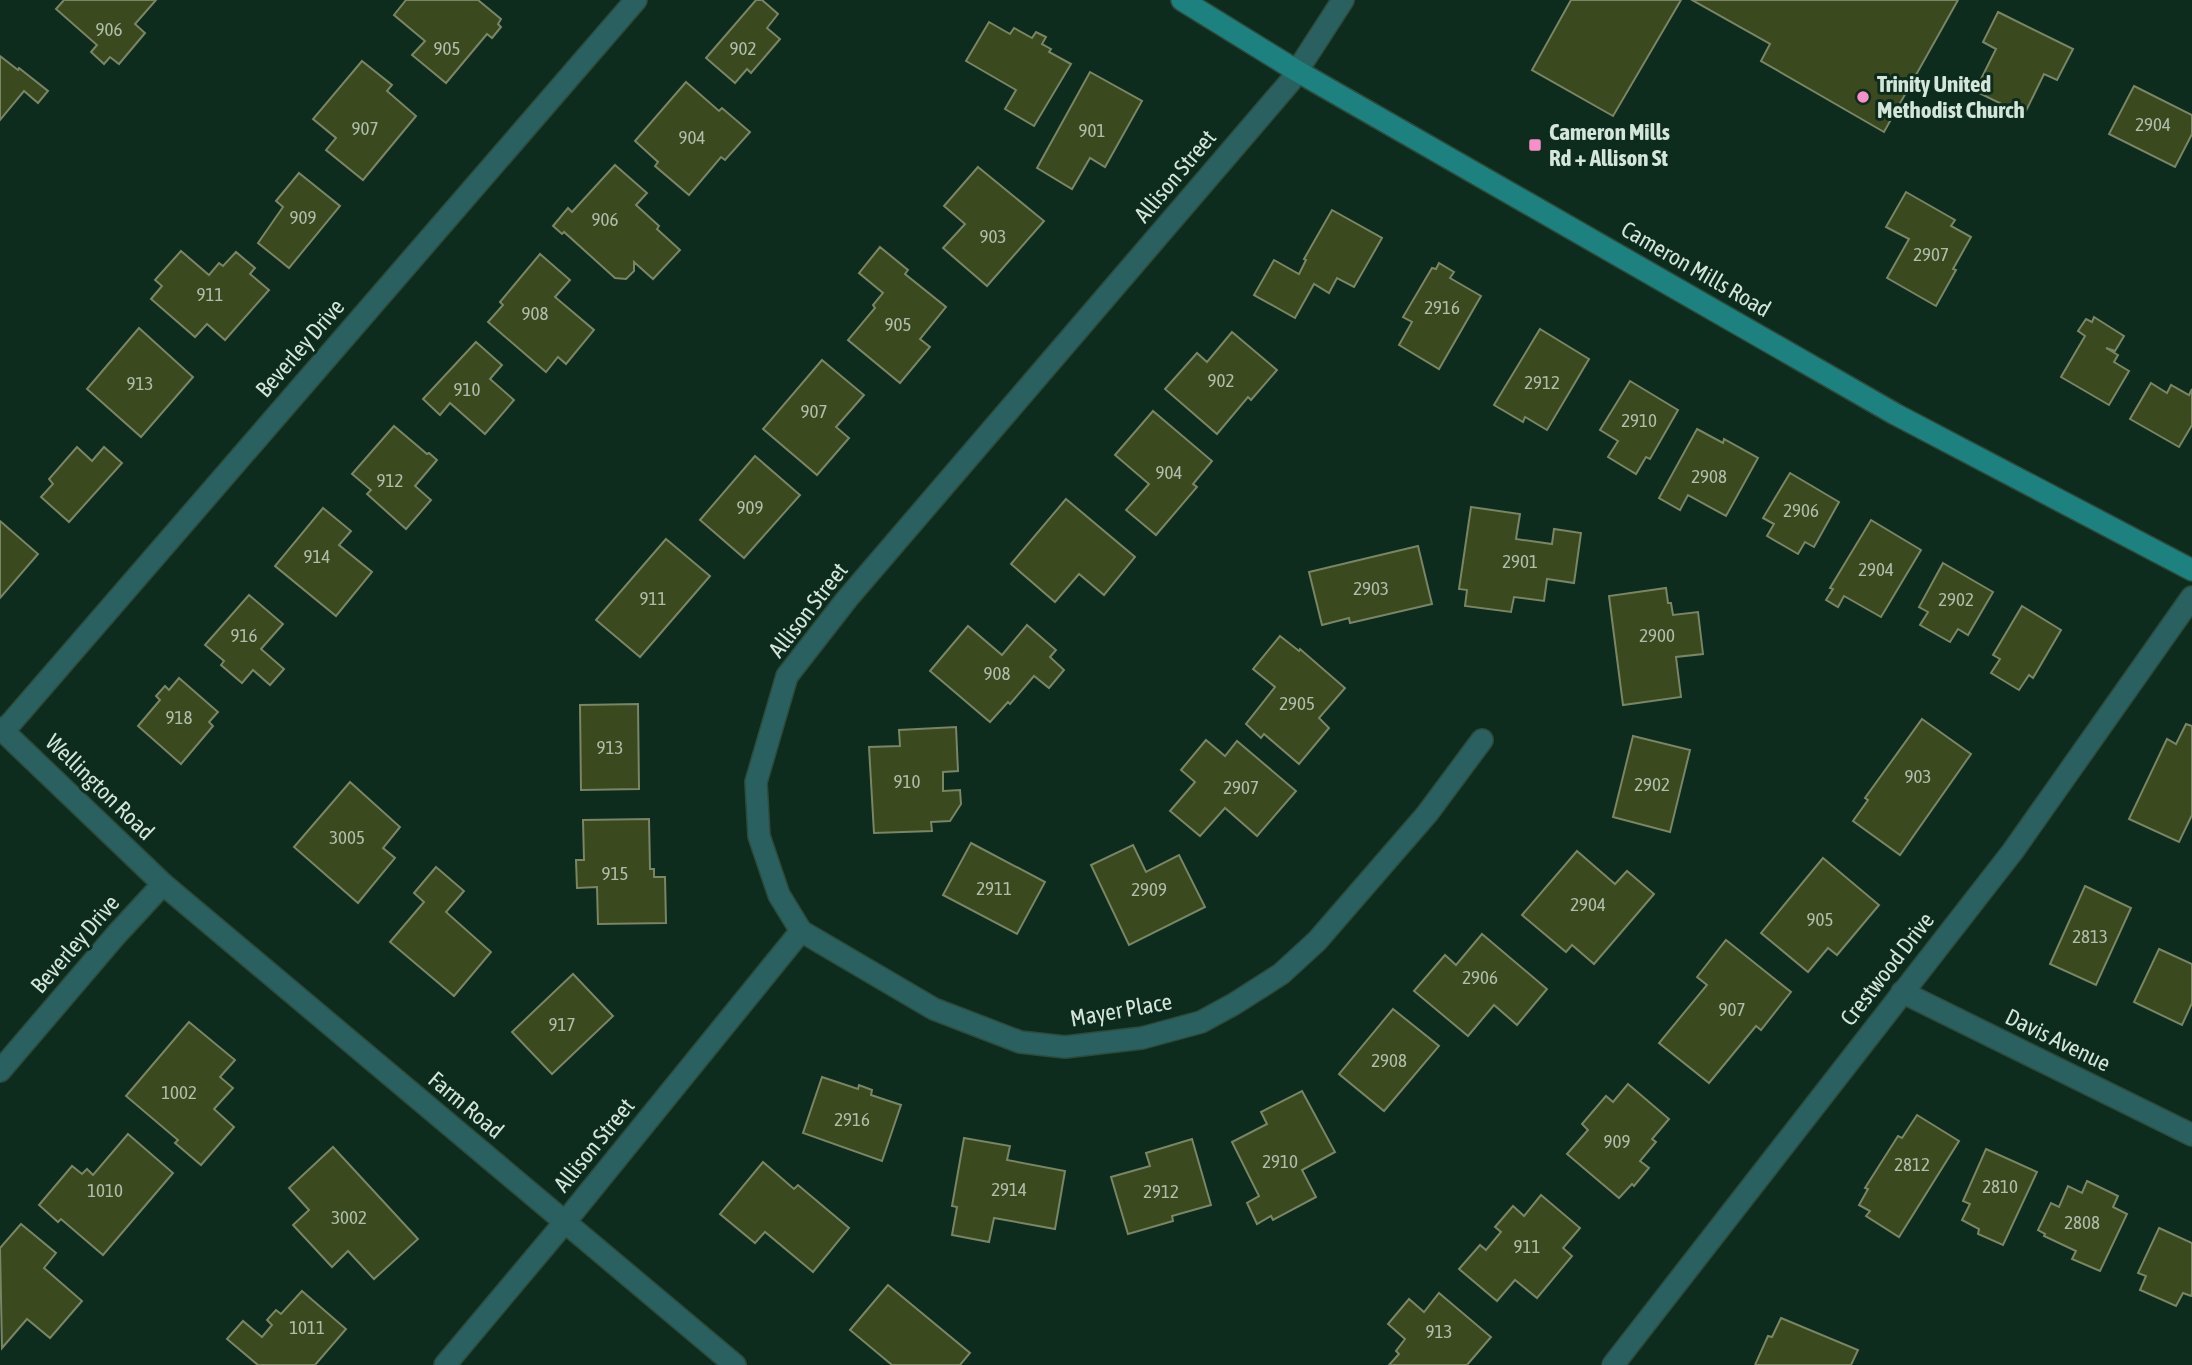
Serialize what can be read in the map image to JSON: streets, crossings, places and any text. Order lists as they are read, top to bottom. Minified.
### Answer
{"streets":{"street":["Allison Street","Cameron Mills Road","Beverley Drive","Wellington Road","Crestwood Drive","Mayer Place","Davis Avenue","Farm Road"]},"crossings":[["Allison Street","Cameron Mills Road"],["Allison Street","Mayer Place"],["Allison Street","Farm Road"],["Beverley Drive","Wellington Road"],["Beverley Drive","Farm Road"],["Wellington Road","Farm Road"],["Crestwood Drive","Davis Avenue"]],"places":{"other":["Trinity United Methodist Church"],"transit":["Cameron Mills Rd + Allison St"]},"house_numbers":["906","905","902","2904","907","901","904","909","906","903","2907","911","2916","908","905","902","2912","913","910","907","2910","904","2908","912","909","2906","914","2901","2904","2903","911","2902","916","2900","908","2905","918","913","903","910","2902","2907","3005","915","2911","2909","2904","905","2813","2906","907","917","2908","1002","2916","909","2910","2812","2810","2914","1010","2912","3002","2808","911","1011","913"]}
